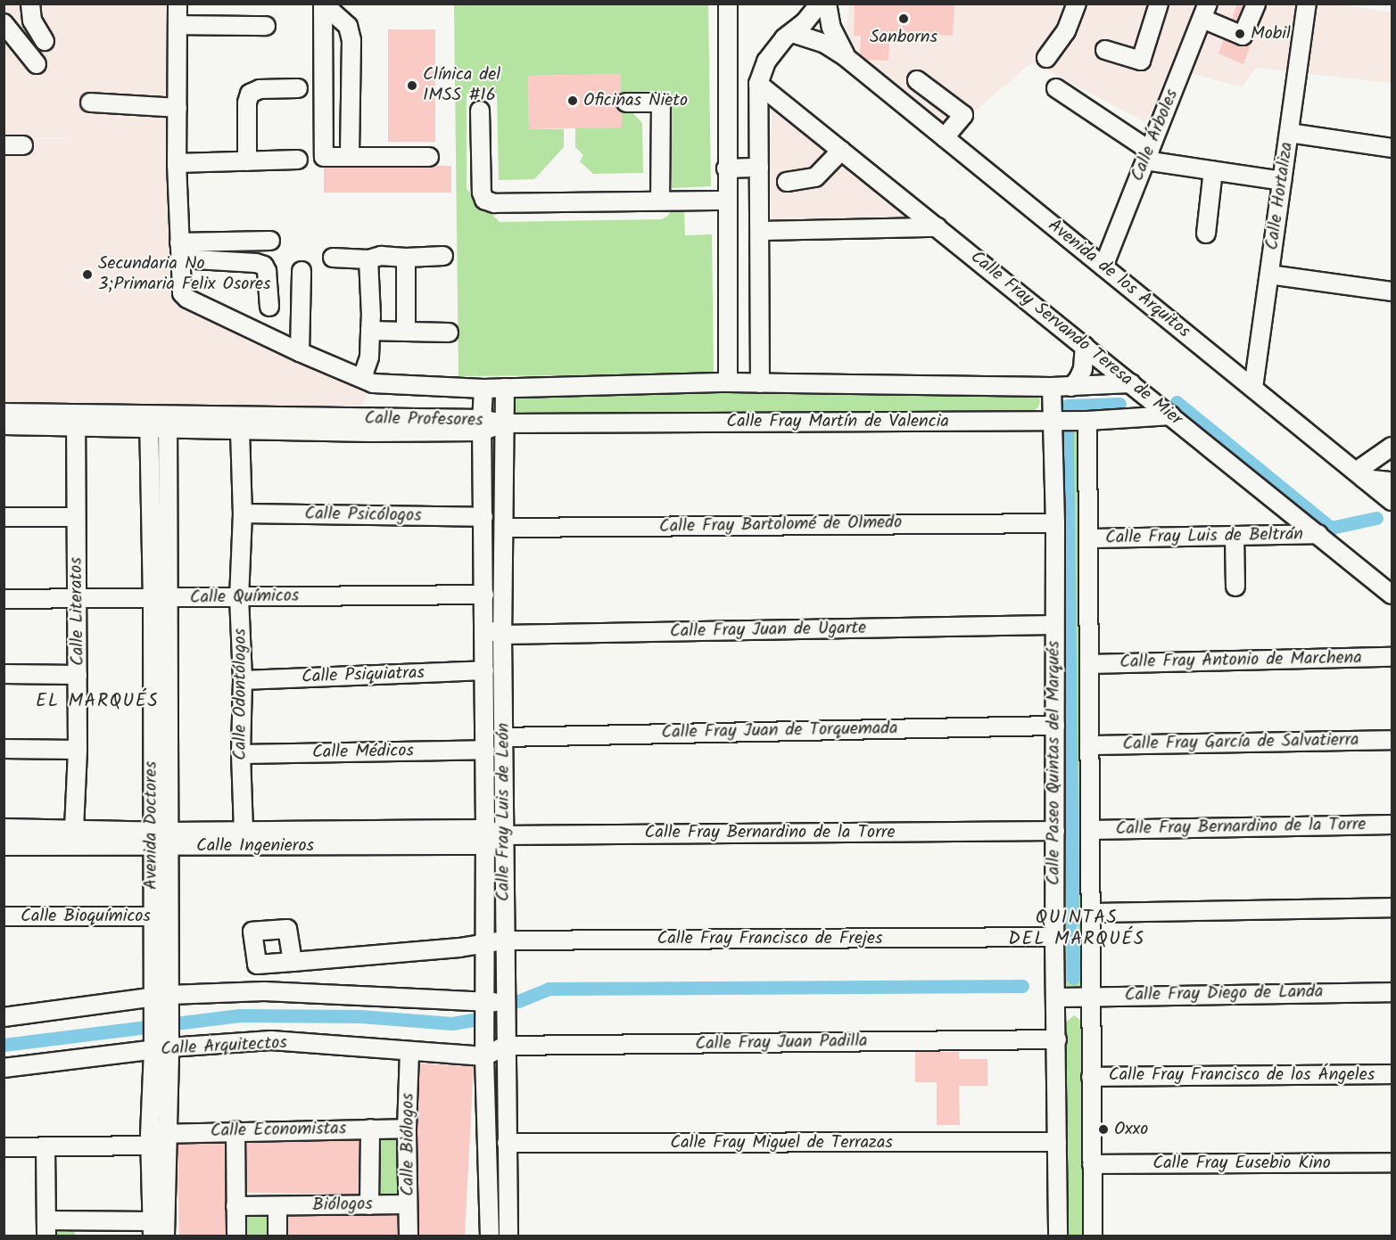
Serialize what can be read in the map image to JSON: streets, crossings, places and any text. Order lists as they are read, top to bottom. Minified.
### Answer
{"streets":{"street":["Calle Árboles","Calle Hortaliza","Avenida de los Arquitos","Calle Fray Servando Teresa de Mier","Calle Profesores","Calle Fray Martín de Valencia","Calle Psicólogos","Calle Fray Bartolomé de Olmedo","Calle Fray Luis de Beltrán","Calle Químicos","Calle Literatos","Calle Fray Juan de Ugarte","Calle Fray Antonio de Marchena","Calle Psiquiatras","Calle Odontólogos","Calle Fray Juan de Torquemada","Calle Fray García de Salvatierra","Calle Médicos","Calle Paseo Quintas del Marqués","Calle Fray Luis de León","Avenida Doctores","Calle Fray Bernardino de la Torre","Calle Ingenieros","Calle Bioquímicos","Calle Fray Francisco de Frejes","Calle Fray Diego de Landa","Calle Fray Juan Padilla","Calle Arquitectos","Calle Fray Francisco de los Ángeles","Calle Economistas","Calle Fray Miguel de Terrazas","Calle Biólogos","Calle Fray Eusebio Kino","Biólogos"]},"crossings":[["Calle Árboles","Avenida de los Arquitos"],["Calle Hortaliza","Avenida de los Arquitos"],["Calle Fray Servando Teresa de Mier","Calle Fray Martín de Valencia"],["Calle Fray Servando Teresa de Mier","Calle Fray Luis de Beltrán"],["Calle Profesores","Calle Fray Martín de Valencia"],["Calle Profesores","Calle Literatos"],["Calle Profesores","Calle Odontólogos"],["Calle Profesores","Calle Fray Luis de León"],["Calle Profesores","Avenida Doctores"],["Calle Fray Martín de Valencia","Calle Paseo Quintas del Marqués"],["Calle Fray Martín de Valencia","Calle Fray Luis de León"],["Calle Psicólogos","Calle Odontólogos"],["Calle Psicólogos","Calle Fray Luis de León"],["Calle Fray Bartolomé de Olmedo","Calle Paseo Quintas del Marqués"],["Calle Fray Bartolomé de Olmedo","Calle Fray Luis de León"],["Calle Fray Luis de Beltrán","Calle Paseo Quintas del Marqués"],["Calle Químicos","Calle Literatos"],["Calle Químicos","Calle Odontólogos"],["Calle Químicos","Calle Fray Luis de León"],["Calle Químicos","Avenida Doctores"],["Calle Literatos","Calle Ingenieros"],["Calle Fray Juan de Ugarte","Calle Paseo Quintas del Marqués"],["Calle Fray Juan de Ugarte","Calle Fray Luis de León"],["Calle Fray Antonio de Marchena","Calle Paseo Quintas del Marqués"],["Calle Psiquiatras","Calle Odontólogos"],["Calle Psiquiatras","Calle Fray Luis de León"],["Calle Odontólogos","Calle Médicos"],["Calle Odontólogos","Calle Ingenieros"],["Calle Fray Juan de Torquemada","Calle Paseo Quintas del Marqués"],["Calle Fray Juan de Torquemada","Calle Fray Luis de León"],["Calle Fray García de Salvatierra","Calle Paseo Quintas del Marqués"],["Calle Médicos","Calle Fray Luis de León"],["Calle Paseo Quintas del Marqués","Calle Fray Bernardino de la Torre"],["Calle Paseo Quintas del Marqués","Calle Fray Francisco de Frejes"],["Calle Paseo Quintas del Marqués","Calle Fray Diego de Landa"],["Calle Paseo Quintas del Marqués","Calle Fray Juan Padilla"],["Calle Paseo Quintas del Marqués","Calle Fray Francisco de los Ángeles"],["Calle Paseo Quintas del Marqués","Calle Fray Miguel de Terrazas"],["Calle Paseo Quintas del Marqués","Calle Fray Eusebio Kino"],["Calle Fray Luis de León","Calle Fray Bernardino de la Torre"],["Calle Fray Luis de León","Calle Ingenieros"],["Calle Fray Luis de León","Calle Fray Francisco de Frejes"],["Calle Fray Luis de León","Calle Fray Juan Padilla"],["Calle Fray Luis de León","Calle Arquitectos"],["Calle Fray Luis de León","Calle Fray Miguel de Terrazas"],["Avenida Doctores","Calle Ingenieros"],["Avenida Doctores","Calle Bioquímicos"],["Avenida Doctores","Calle Arquitectos"],["Avenida Doctores","Calle Economistas"],["Calle Fray Bernardino de la Torre","Calle Ingenieros"],["Calle Fray Juan Padilla","Calle Arquitectos"],["Calle Arquitectos","Calle Biólogos"],["Calle Economistas","Calle Biólogos"],["Calle Biólogos","Biólogos"]],"districts":["EL MARQUÉS","QUINTAS DEL MARQUÉS"],"places":["Sanborns","Mobil","Clínica del IMSS #16","Oficinas Nieto","Secundaria No 3;Primaria Felix Osores","Oxxo"]}
